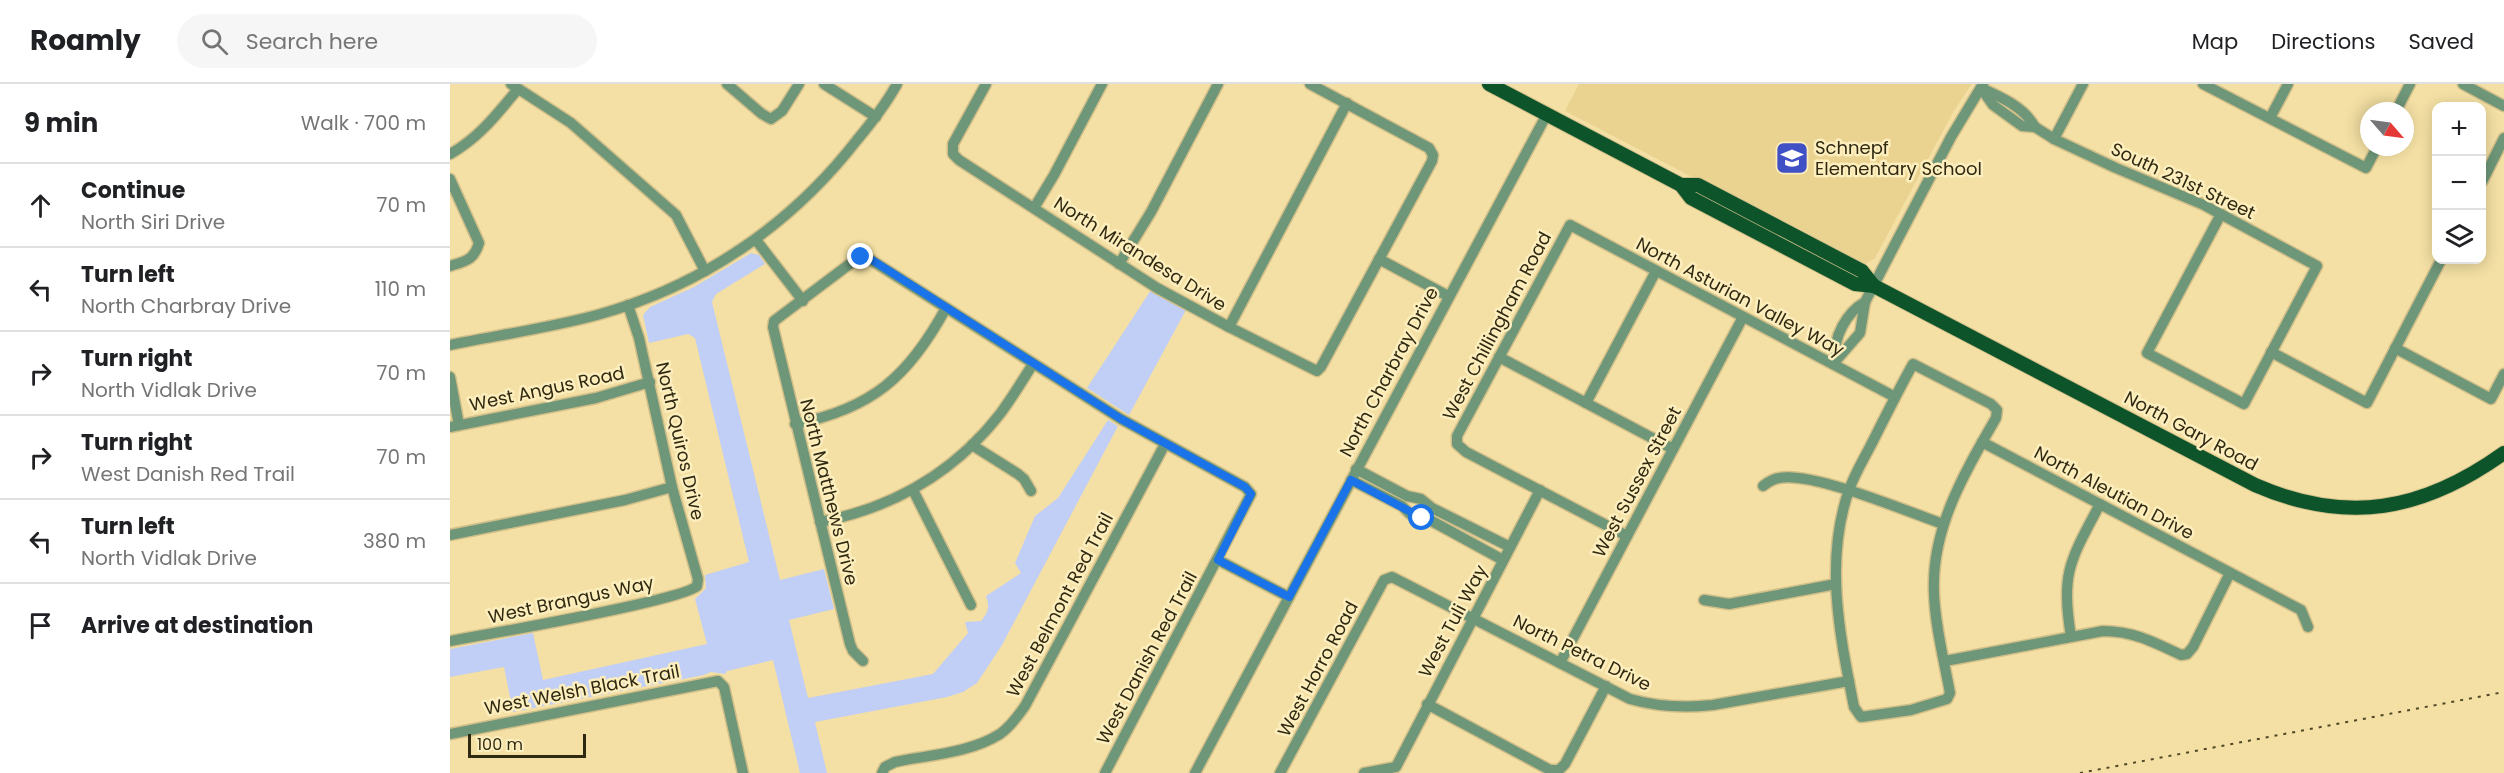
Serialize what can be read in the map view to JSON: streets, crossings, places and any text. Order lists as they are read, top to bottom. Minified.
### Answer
{"streets":{"main road":["North Gary Road"],"street":["South 231st Street","North Mirandesa Drive","North Asturian Valley Way","West Chillingham Road","North Charbray Drive","West Angus Road","North Quiros Drive","West Sussex Street","North Matthews Drive","North Aleutian Drive","West Brangus Way","West Belmont Red Trail","West Tuli Way","North Petra Drive","West Danish Red Trail","West Horro Road","West Welsh Black Trail"]},"crossings":[["North Asturian Valley Way","West Chillingham Road"],["North Asturian Valley Way","West Sussex Street"],["West Chillingham Road","West Tuli Way"],["North Charbray Drive","North Gary Road"],["West Angus Road","North Quiros Drive"],["North Quiros Drive","West Brangus Way"],["West Sussex Street","North Petra Drive"],["West Belmont Red Trail","West Danish Red Trail"],["West Tuli Way","North Petra Drive"],["North Petra Drive","West Horro Road"]],"places":{"school or university":["Schnepf Elementary School"]},"scale_bar":"100 m","north":"bottom right","page":{"header":"Roamly","search":"Search here","nav":["Map","Directions","Saved"],"heading":["9 min","Walk · 700 m"],"map_buttons":["+","−"],"list":[["Continue","North Siri Drive","70 m"],["Turn left","North Charbray Drive","110 m"],["Turn right","North Vidlak Drive","70 m"],["Turn right","West Danish Red Trail","70 m"],["Turn left","North Vidlak Drive","380 m"],"Arrive at destination"],"scale":"100 m"}}
